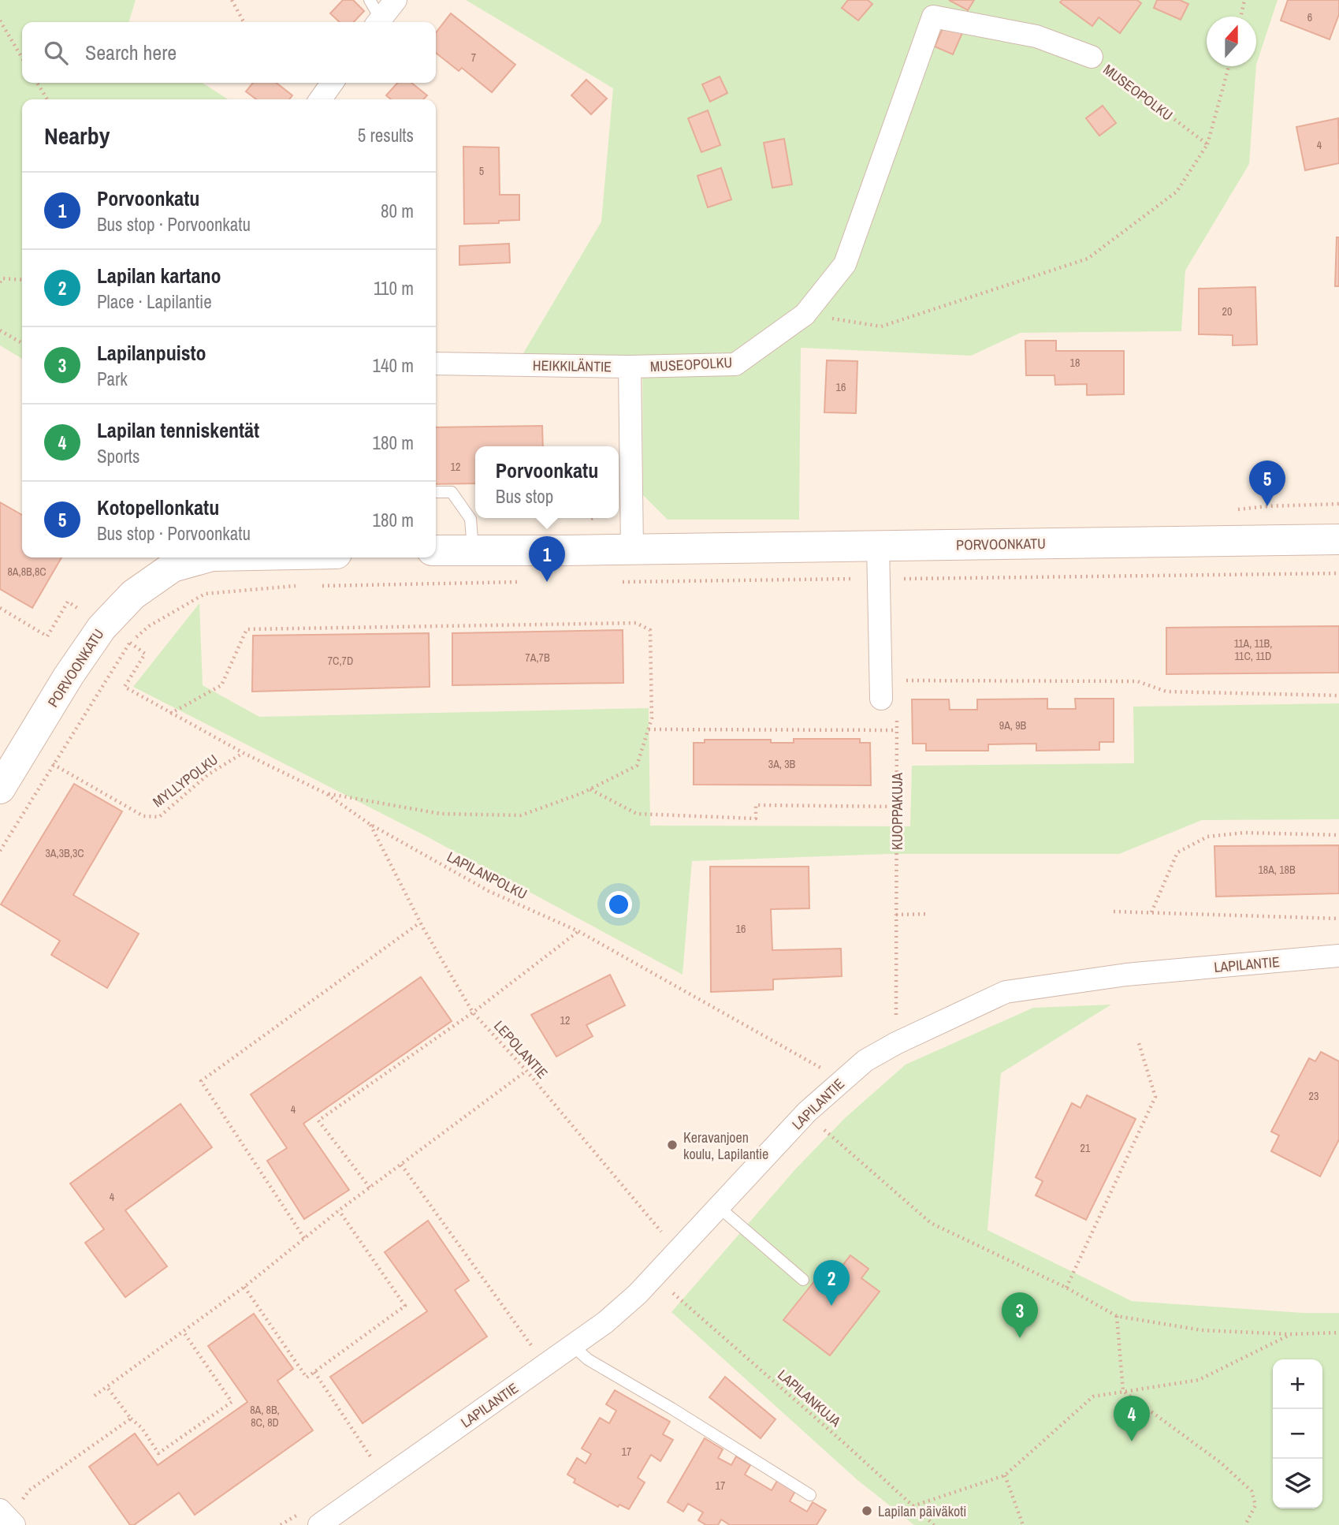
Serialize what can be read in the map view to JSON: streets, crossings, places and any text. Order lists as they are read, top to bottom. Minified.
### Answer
{"streets":{"street":["MUSEOPOLKU","HEIKKILÄNTIE","PORVOONKATU","LAPILANTIE"],"path":["MYLLYPOLKU","KUOPPAKUJA","LAPILANPOLKU","LEPOLANTIE","LAPILANKUJA"]},"crossings":[["MUSEOPOLKU","HEIKKILÄNTIE"],["HEIKKILÄNTIE","PORVOONKATU"],["MYLLYPOLKU","LAPILANPOLKU"],["KUOPPAKUJA","LAPILANTIE"],["LAPILANPOLKU","LAPILANTIE"],["LAPILANPOLKU","LEPOLANTIE"],["LAPILANTIE","LEPOLANTIE"]],"places":["Keravanjoen koulu, Lapilantie","Lapilan päiväkoti"],"house_numbers":["6","7","4","5","20","18","16","12","8A,8B,8C","11A, 11B, 11C, 11D","7A,7B","7C,7D","9A, 9B","3A, 3B","3A,3B,3C","18A, 18B","16","12","23","4","21","4","8A, 8B, 8C, 8D","17","17"],"north":"top","page":{"search":"Search here","heading":["Nearby","5 results"],"list":[{"mark":"1","name":"Porvoonkatu","note":"Bus stop · Porvoonkatu","value":"80 m"},{"mark":"2","name":"Lapilan kartano","note":"Place · Lapilantie","value":"110 m"},{"mark":"3","name":"Lapilanpuisto","note":"Park","value":"140 m"},{"mark":"4","name":"Lapilan tenniskentät","note":"Sports","value":"180 m"},{"mark":"5","name":"Kotopellonkatu","note":"Bus stop · Porvoonkatu","value":"180 m"}],"popup":["Porvoonkatu","Bus stop"],"pins":["5","1","2","3","4"],"map_buttons":["+","−"]}}
